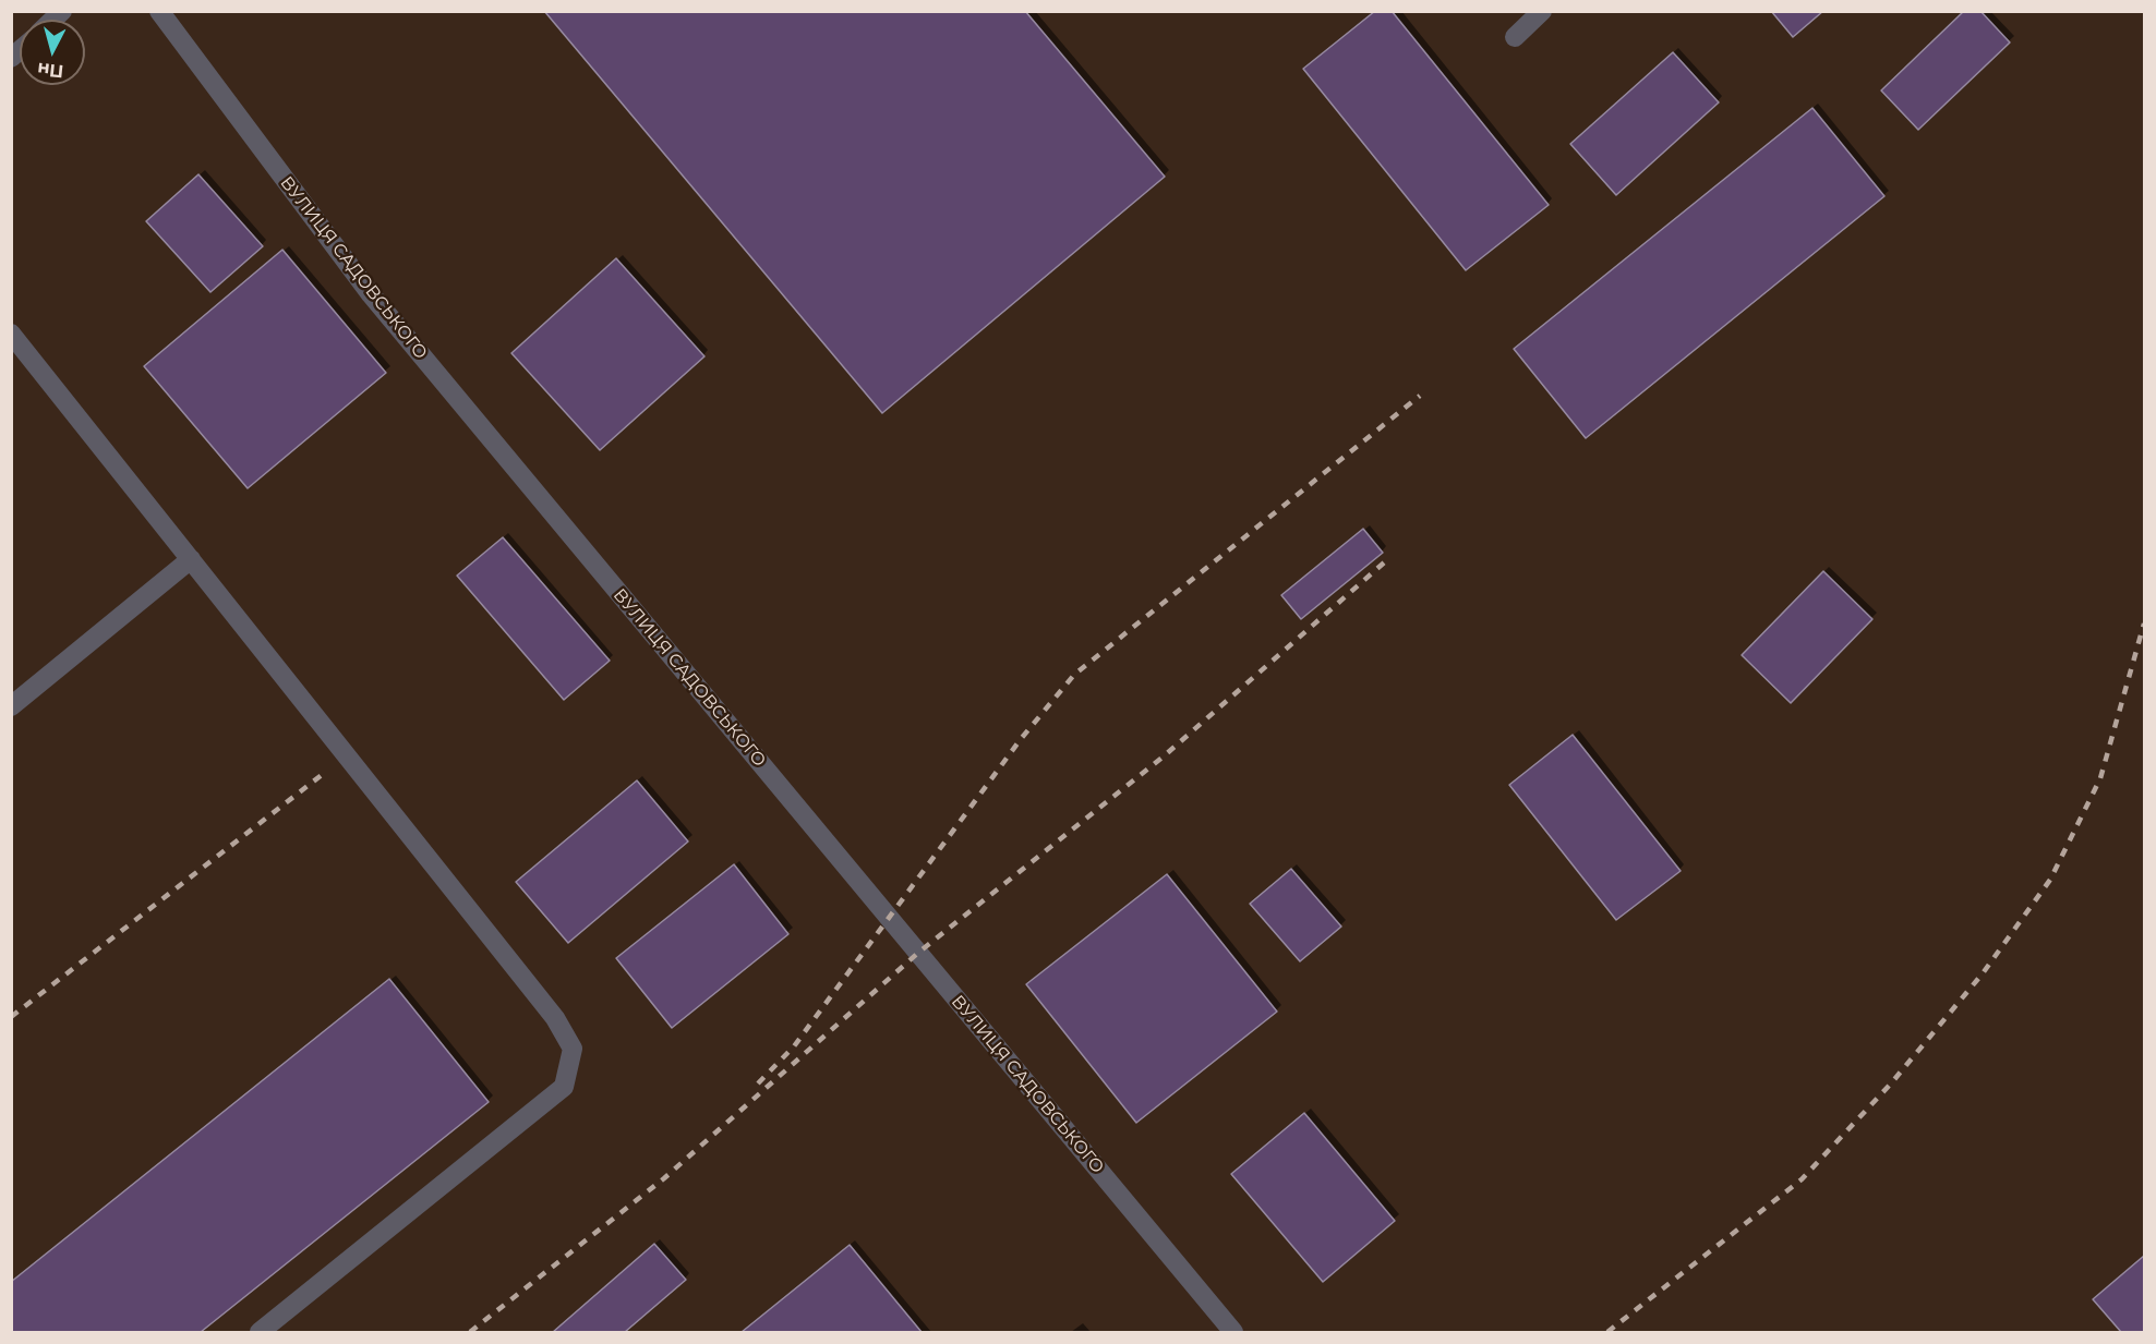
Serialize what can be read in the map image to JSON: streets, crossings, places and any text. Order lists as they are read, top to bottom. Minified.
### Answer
{"streets":{"street":["ВУЛИЦЯ САДОВСЬКОГО"]},"north":"bottom"}
